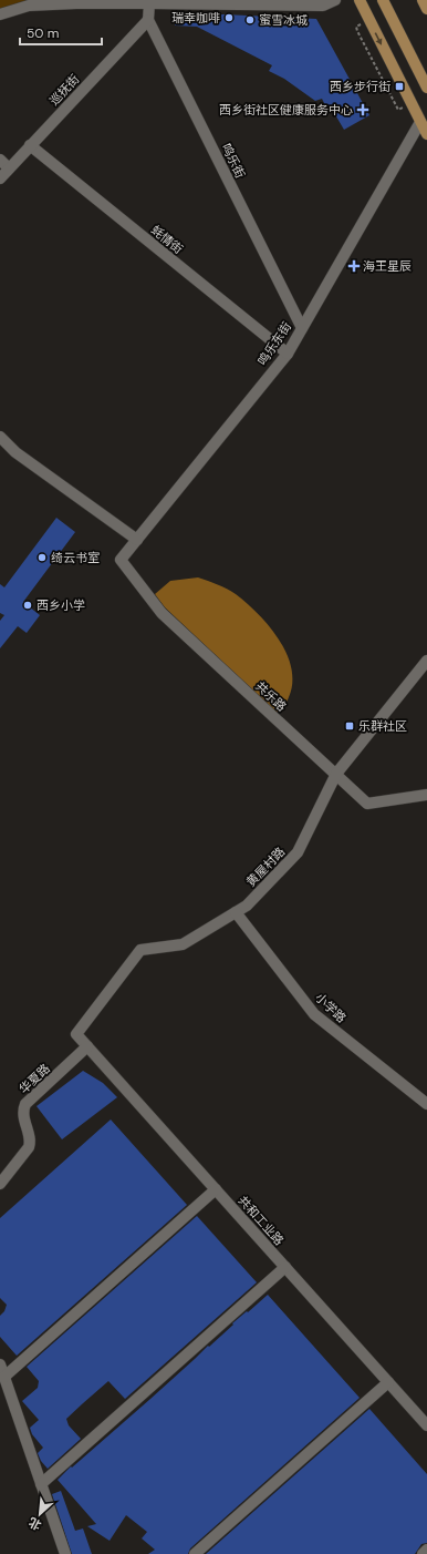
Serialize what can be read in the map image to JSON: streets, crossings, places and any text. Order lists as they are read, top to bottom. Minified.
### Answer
{"streets":{"street":["巡抚街","鸣乐街","蚝情街","鸣乐东街","共乐路","黄屋村路","小学路","华夏路","共和工业路"]},"crossings":[["巡抚街","鸣乐街"],["巡抚街","蚝情街"],["鸣乐街","鸣乐东街"],["蚝情街","鸣乐东街"],["鸣乐东街","共乐路"],["共乐路","黄屋村路"],["黄屋村路","小学路"],["黄屋村路","共和工业路"],["华夏路","共和工业路"]],"places":{"other":["瑞幸咖啡","蜜雪冰城","绮云书室","西乡小学"],"transit":["西乡步行街","乐群社区"],"health":["西乡街社区健康服务中心","海王星辰"]},"scale_bar":"50 m","north":"bottom left"}
